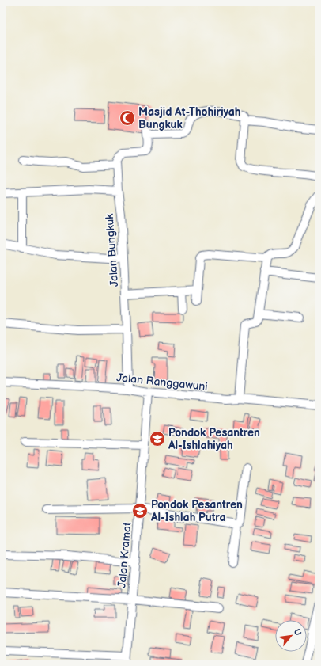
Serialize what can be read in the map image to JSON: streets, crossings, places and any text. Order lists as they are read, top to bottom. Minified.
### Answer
{"streets":{"street":["Jalan Bungkuk","Jalan Ranggawuni","Jalan Kramat"]},"crossings":[["Jalan Bungkuk","Jalan Ranggawuni"],["Jalan Ranggawuni","Jalan Kramat"]],"places":{"mosque":["Masjid At-Thohiriyah Bungkuk"],"school or university":["Pondok Pesantren Al-Ishlahiyah","Pondok Pesantren Al-Ishlah Putra"]},"north":"top right"}
